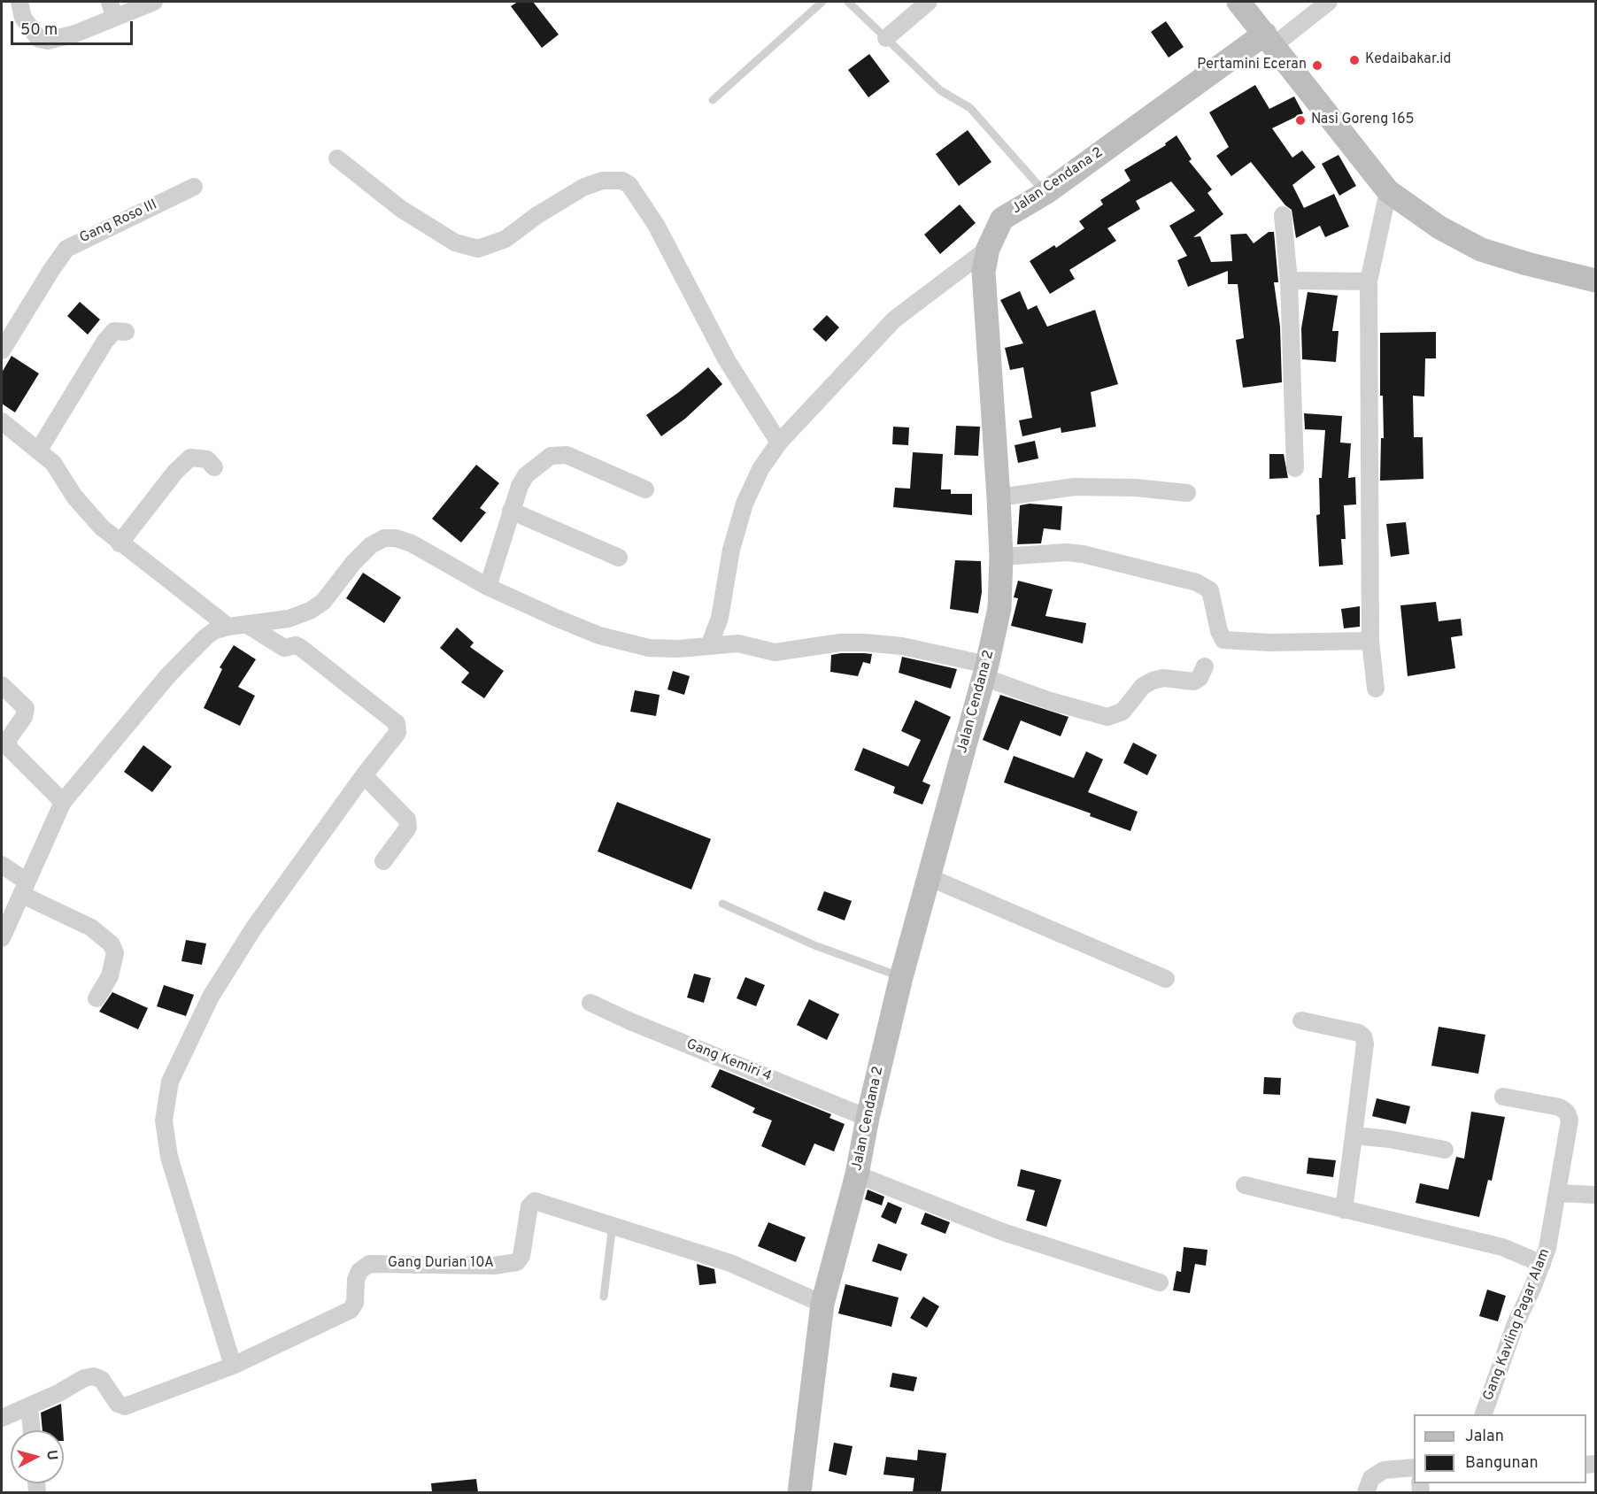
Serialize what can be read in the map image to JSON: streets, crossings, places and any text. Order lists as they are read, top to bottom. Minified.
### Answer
{"streets":{"street":["Jalan Cendana 2","Gang Roso III","Gang Kemiri 4","Gang Durian 10A","Gang Kavling Pagar Alam"]},"crossings":[["Jalan Cendana 2","Gang Kemiri 4"],["Jalan Cendana 2","Gang Durian 10A"]],"places":["Kedaibakar.id","Pertamini Eceran","Nasi Goreng 165"],"legend":["Jalan","Bangunan"],"scale_bar":"50 m","north":"right"}
